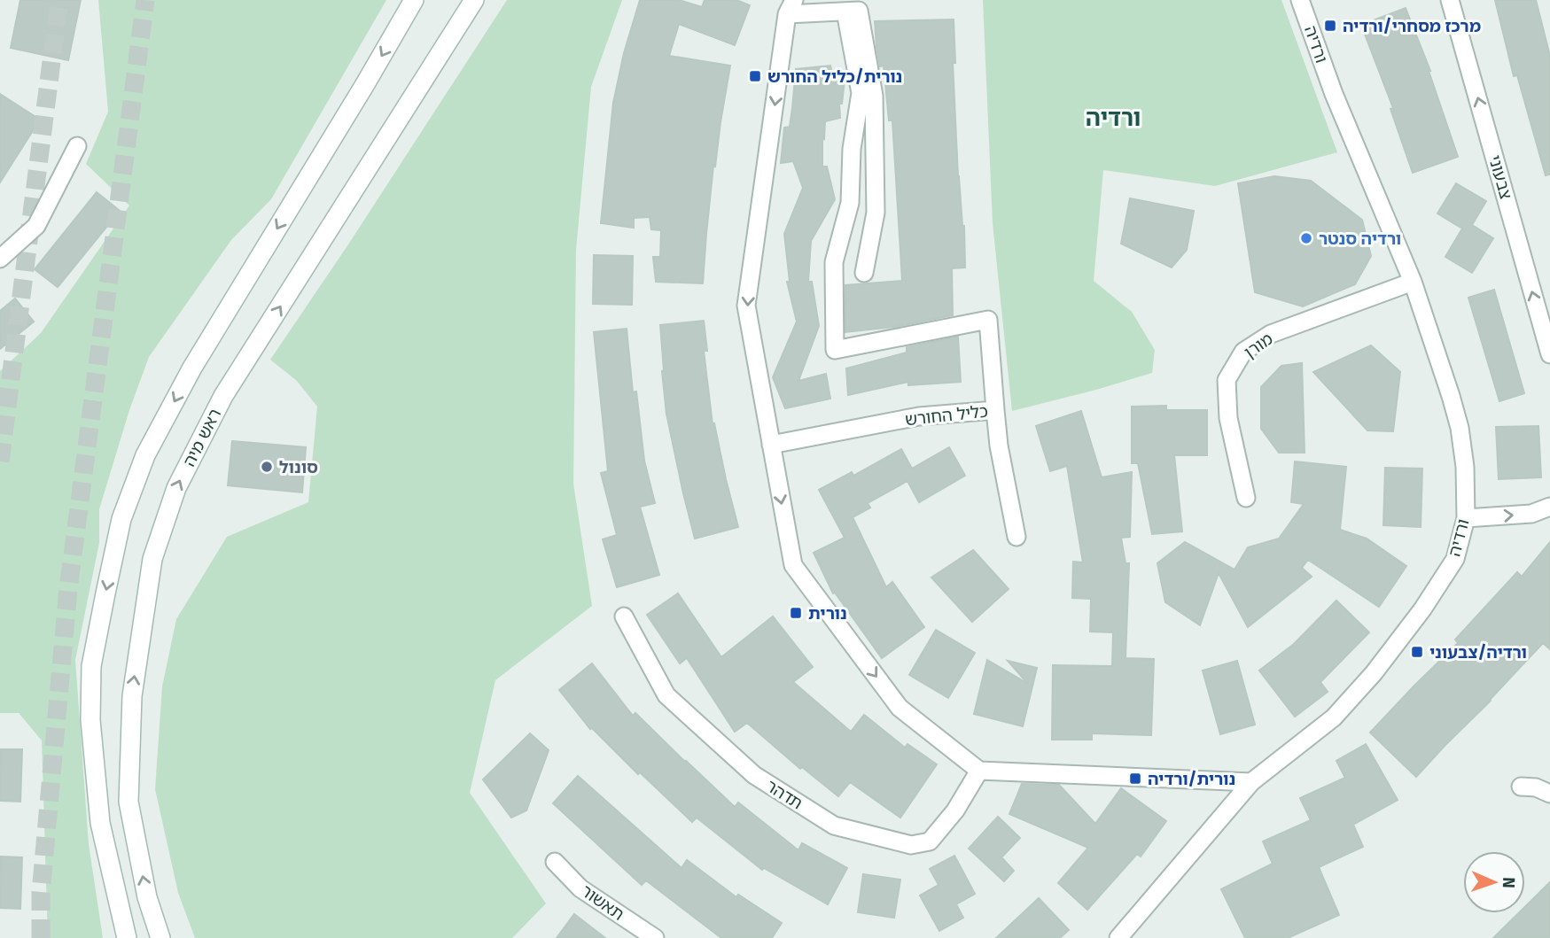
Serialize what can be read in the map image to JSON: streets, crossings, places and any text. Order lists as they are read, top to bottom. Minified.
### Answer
{"streets":{"street":["ורדיה","צבעוני","מורן","כליל החורש","ראש מיה","תדהר","תאשור"]},"crossings":[["ורדיה","מורן"]],"one_way":["צבעוני"],"districts":["ורדיה"],"places":{"transit":["מרכז מסחרי/ורדיה","נורית/כליל החורש","נורית","ורדיה/צבעוני","נורית/ורדיה"],"other":["ורדיה סנטר","סונול"]},"north":"right"}
